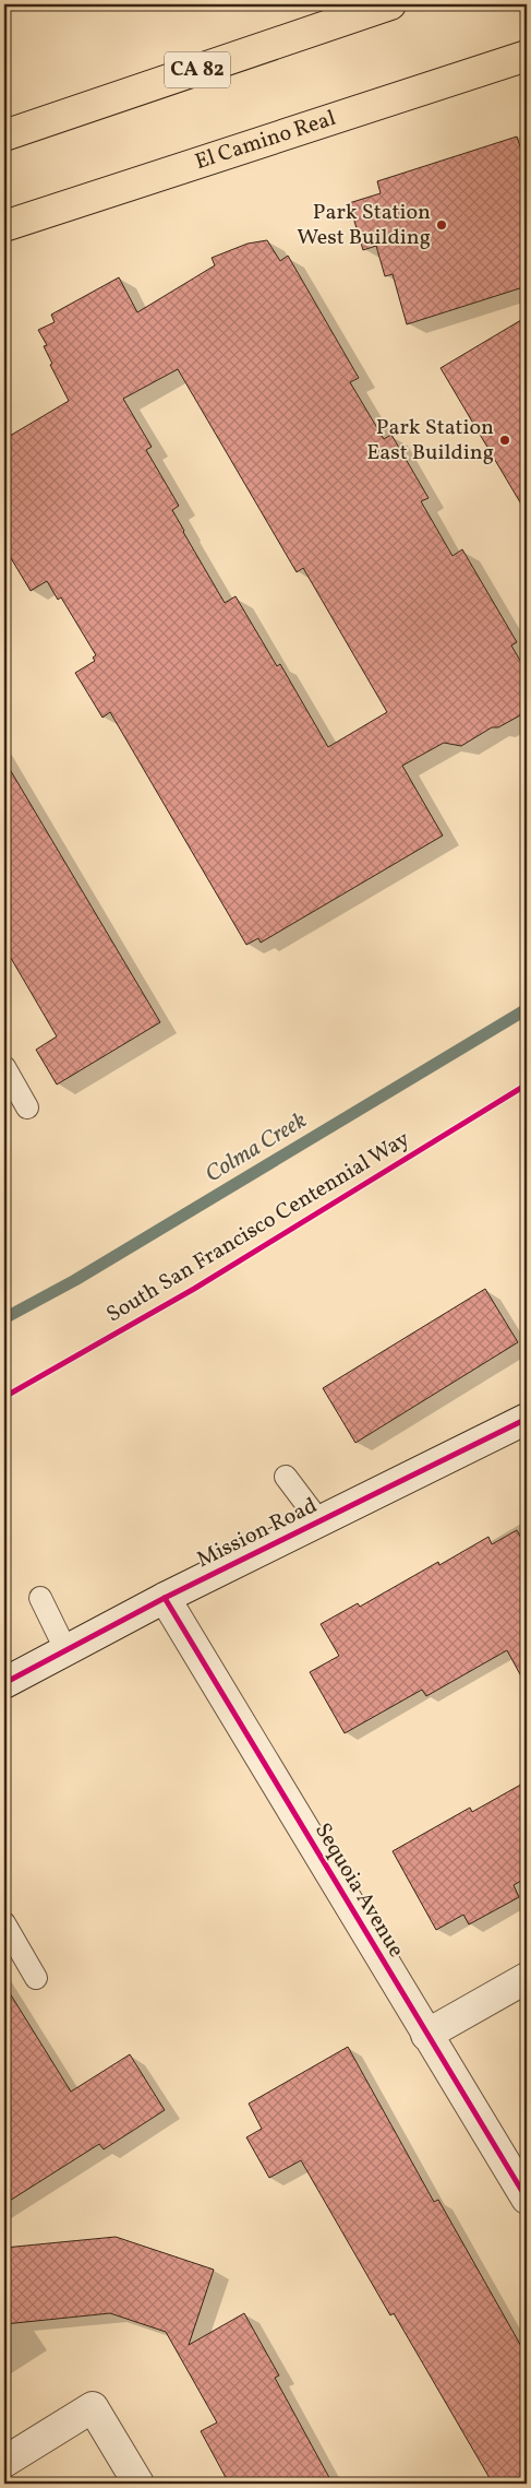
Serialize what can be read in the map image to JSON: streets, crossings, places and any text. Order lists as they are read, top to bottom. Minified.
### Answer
{"streets":{"main road":["CA 82","El Camino Real"],"street":["Mission Road","Sequoia Avenue"],"cycle path":["South San Francisco Centennial Way"]},"crossings":[["Mission Road","Sequoia Avenue"]],"water":["Colma Creek"],"places":["Park Station West Building","Park Station East Building"]}
